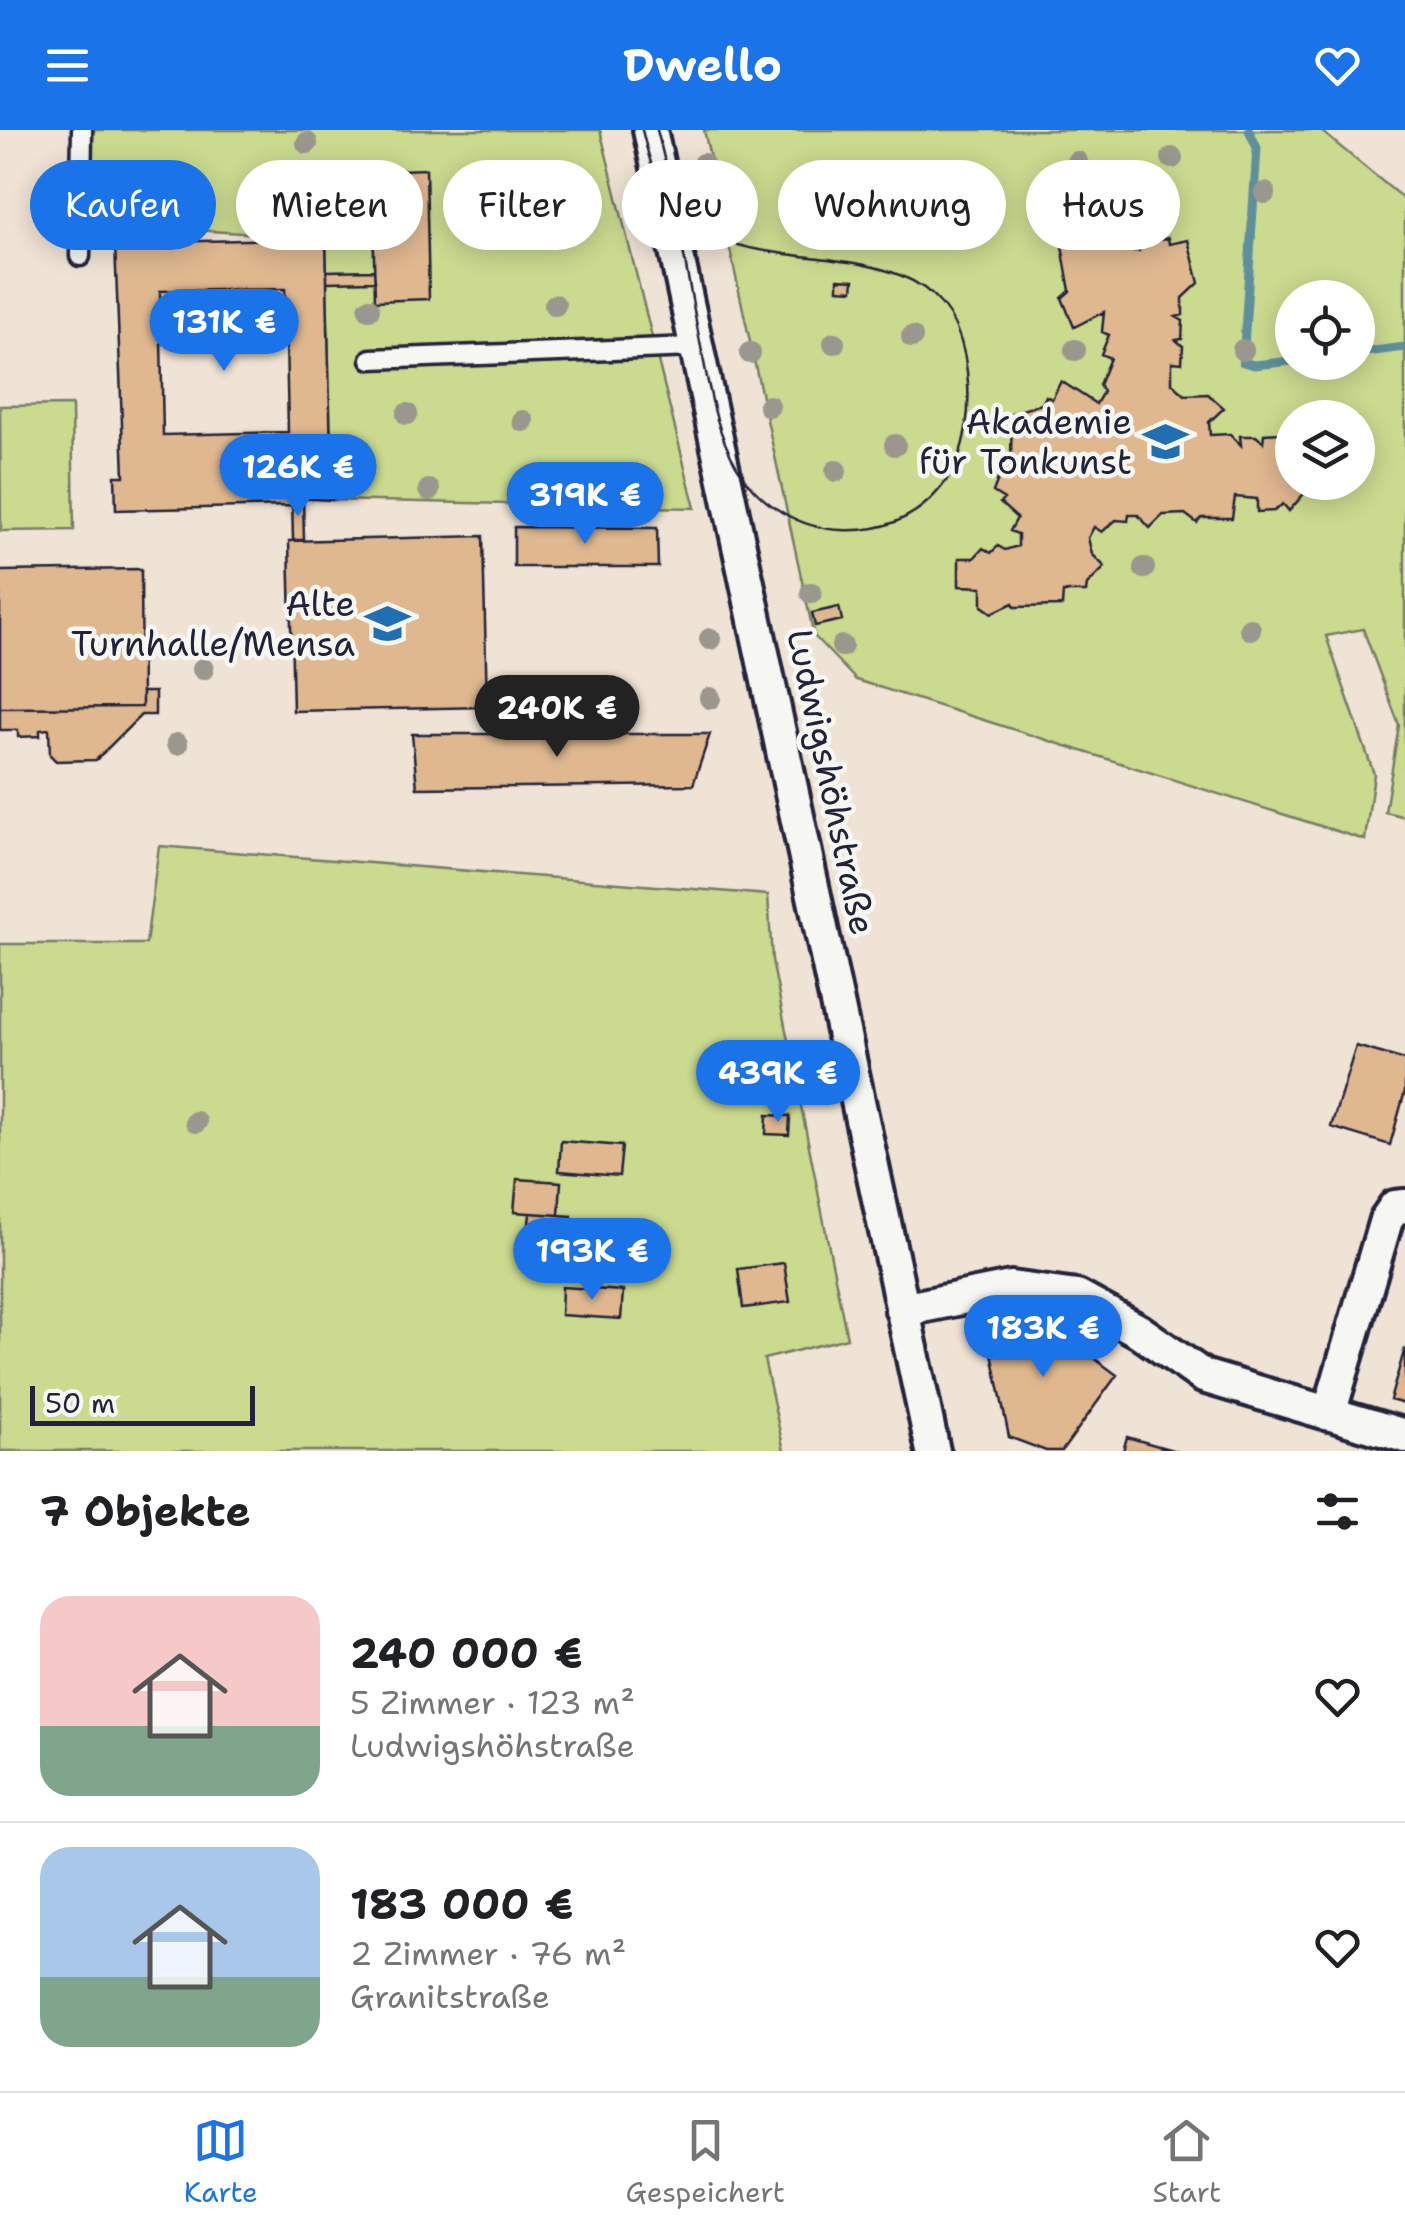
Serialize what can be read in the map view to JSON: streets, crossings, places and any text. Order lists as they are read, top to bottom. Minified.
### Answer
{"streets":{"street":["Ludwigshöhstraße"]},"places":{"school or university":["Akademie für Tonkunst","Alte Turnhalle/Mensa"]},"scale_bar":"50 m","page":{"header":"Dwello","chip":["Kaufen","Mieten","Filter","Neu","Wohnung","Haus"],"price":["131K €","126K €","319K €","240K €","439K €","193K €","183K €"],"scale":"50 m","heading":"7 Objekte","list":[{"name":"240 000 €","note":"5 Zimmer · 123 m² · Ludwigshöhstraße"},{"name":"183 000 €","note":"2 Zimmer · 76 m² · Granitstraße"}],"tabs":["Karte","Gespeichert","Start"]}}
